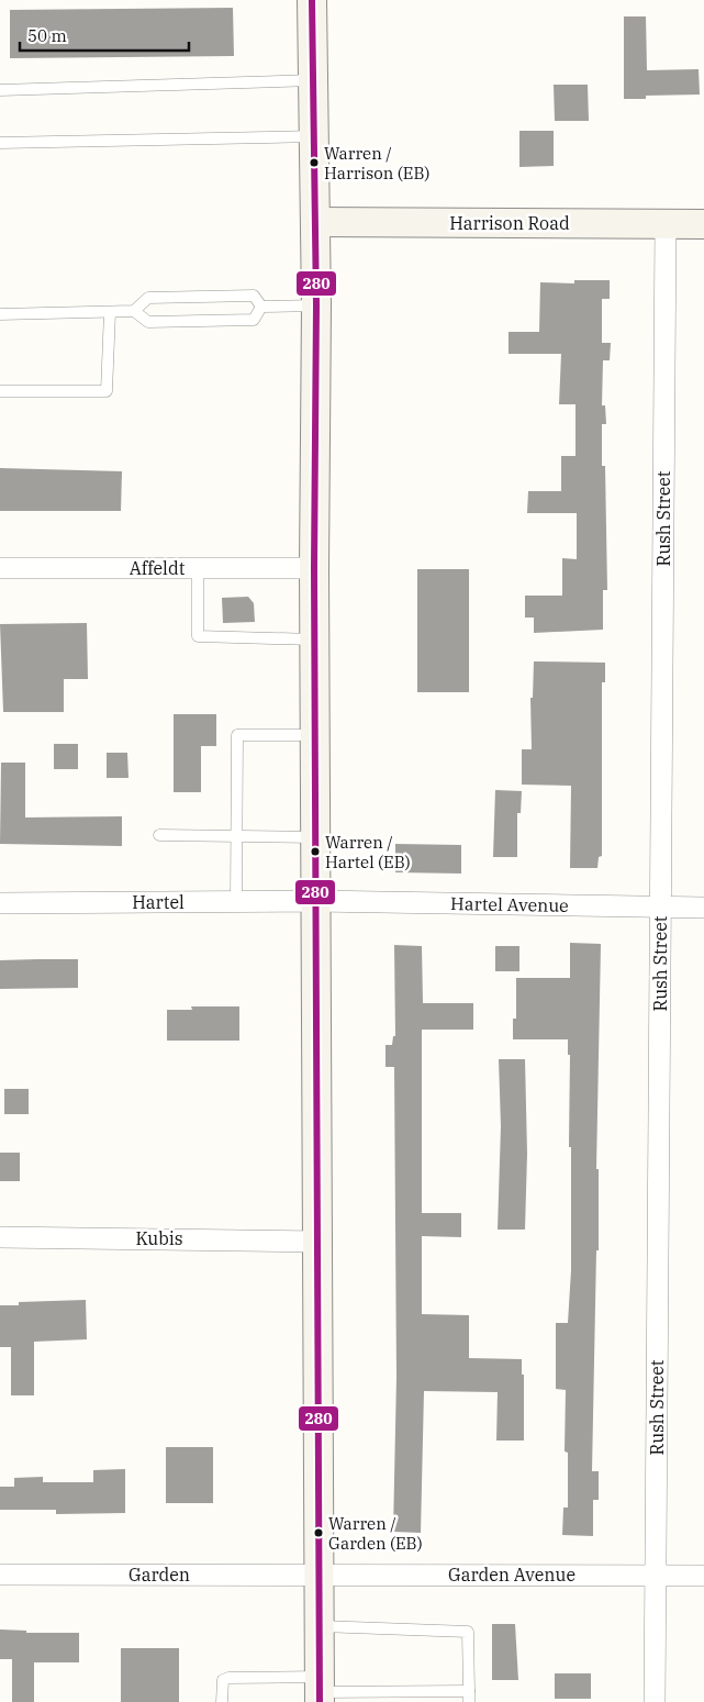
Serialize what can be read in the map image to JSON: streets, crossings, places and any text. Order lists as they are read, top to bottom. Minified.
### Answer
{"streets":{"main road":["Harrison Road"],"street":["Rush Street","Affeldt","Hartel","Hartel Avenue","Kubis","Garden","Garden Avenue"]},"crossings":[["Harrison Road","Rush Street"],["Rush Street","Hartel Avenue"],["Rush Street","Garden Avenue"],["Hartel","Hartel Avenue"],["Garden","Garden Avenue"]],"places":["Warren / Harrison (EB)","Warren / Hartel (EB)","Warren / Garden (EB)"],"lines":["transit line 280"],"scale_bar":"50 m"}
